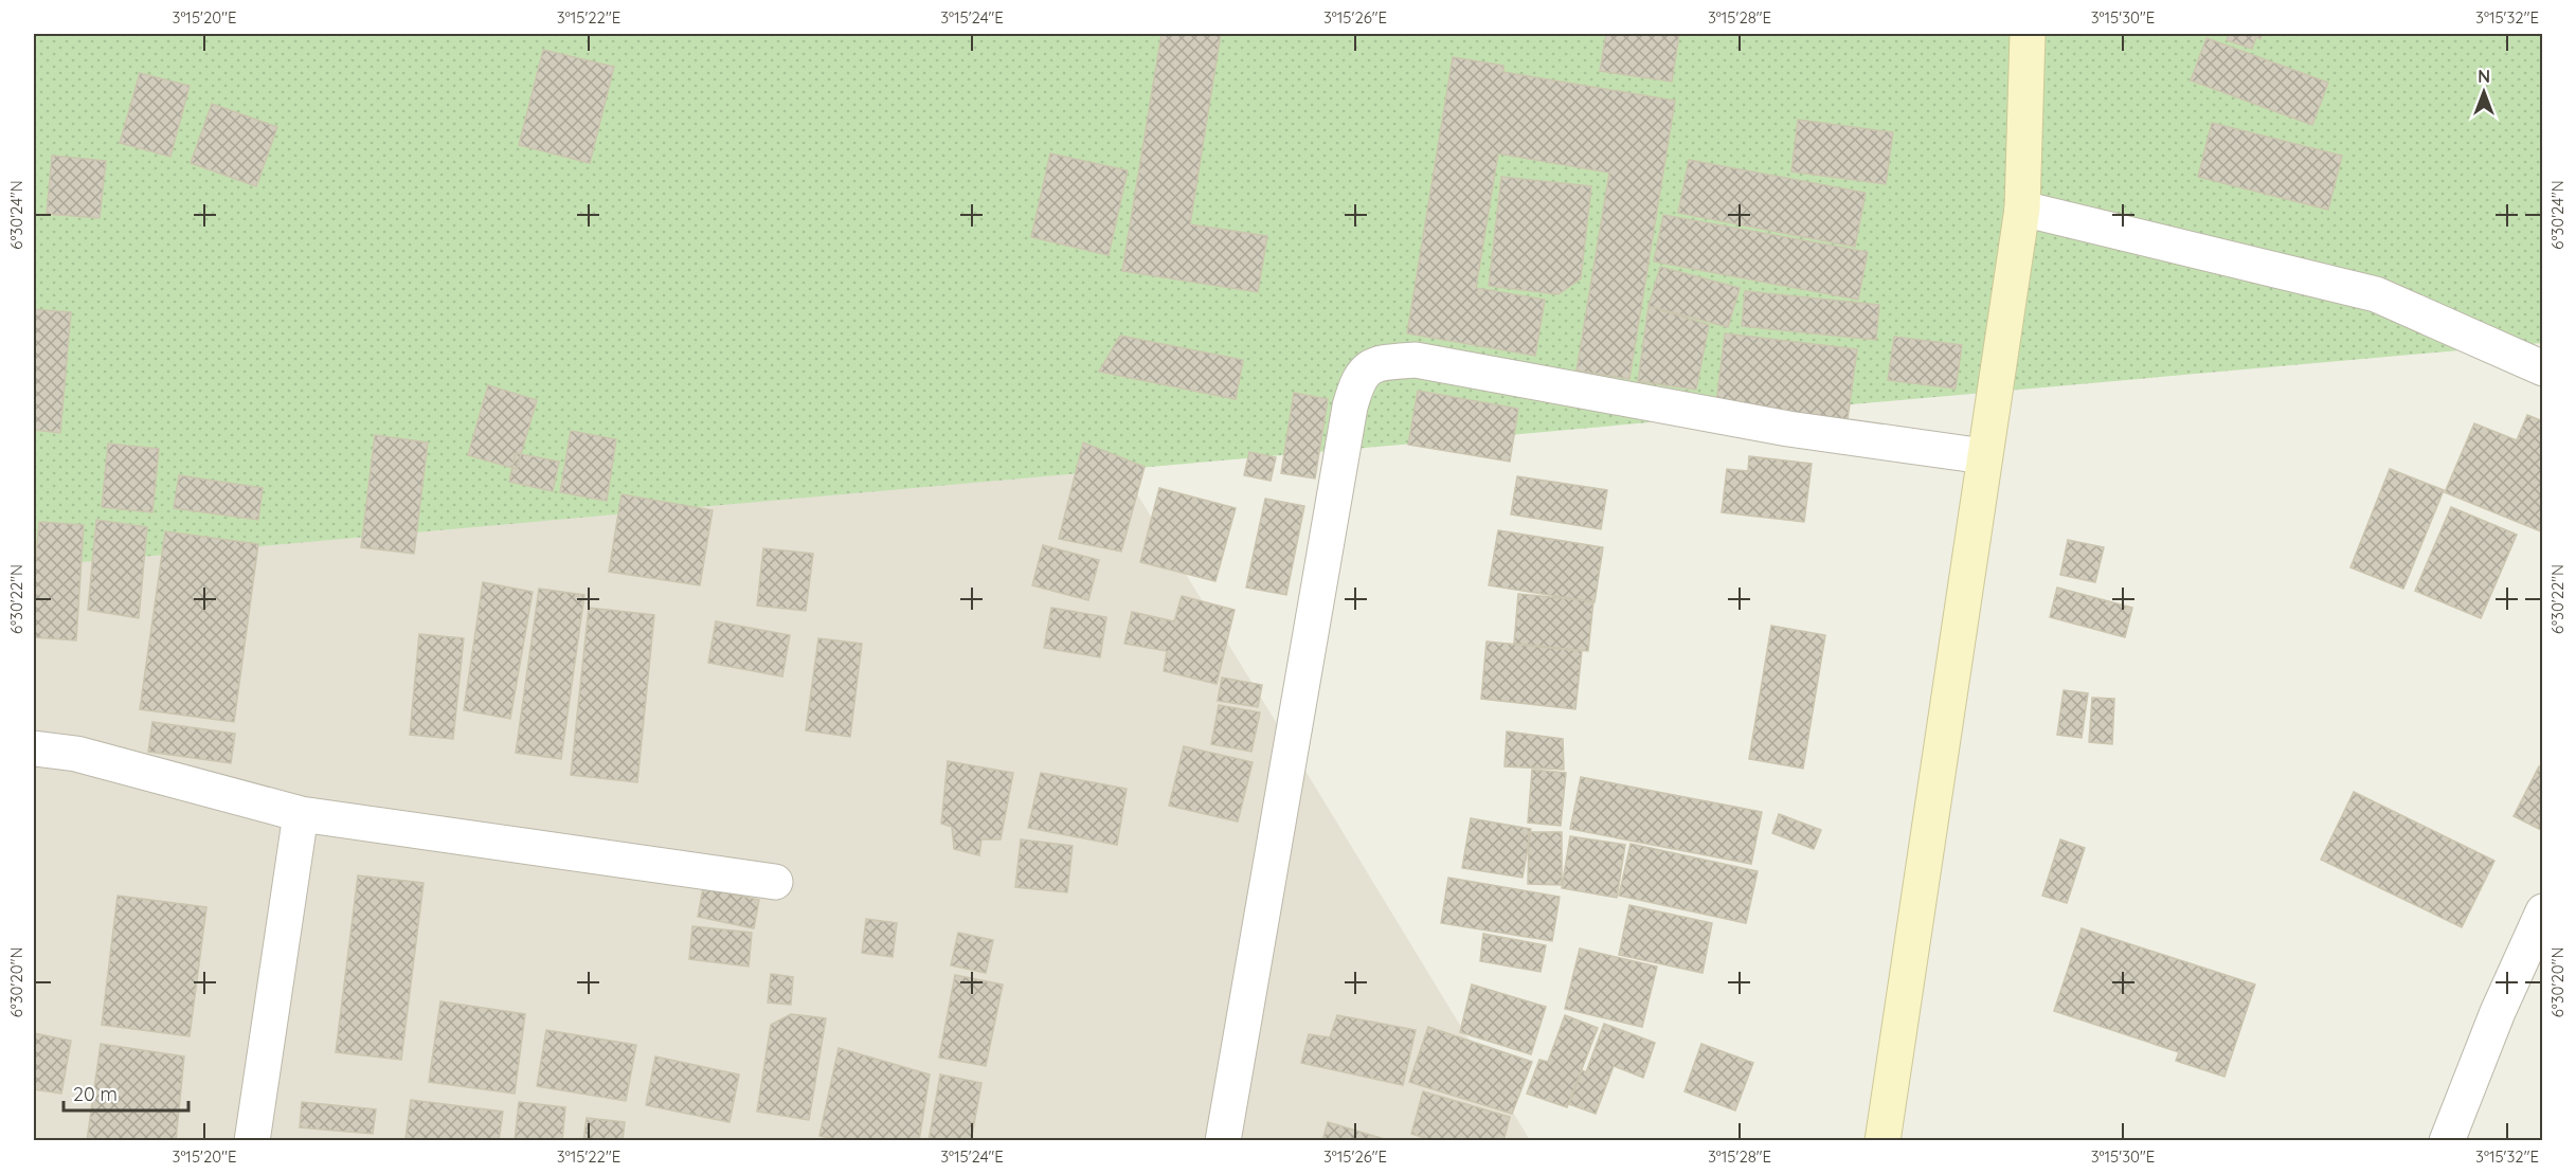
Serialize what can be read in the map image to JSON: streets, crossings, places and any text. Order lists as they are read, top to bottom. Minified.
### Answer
{"scale_bar":"20 m","north":"top","coordinates":["3°15'20\"E","3°15'22\"E","3°15'24\"E","3°15'26\"E","3°15'28\"E","3°15'30\"E","3°15'32\"E","6°30'24\"N","6°30'22\"N","6°30'20\"N"]}
